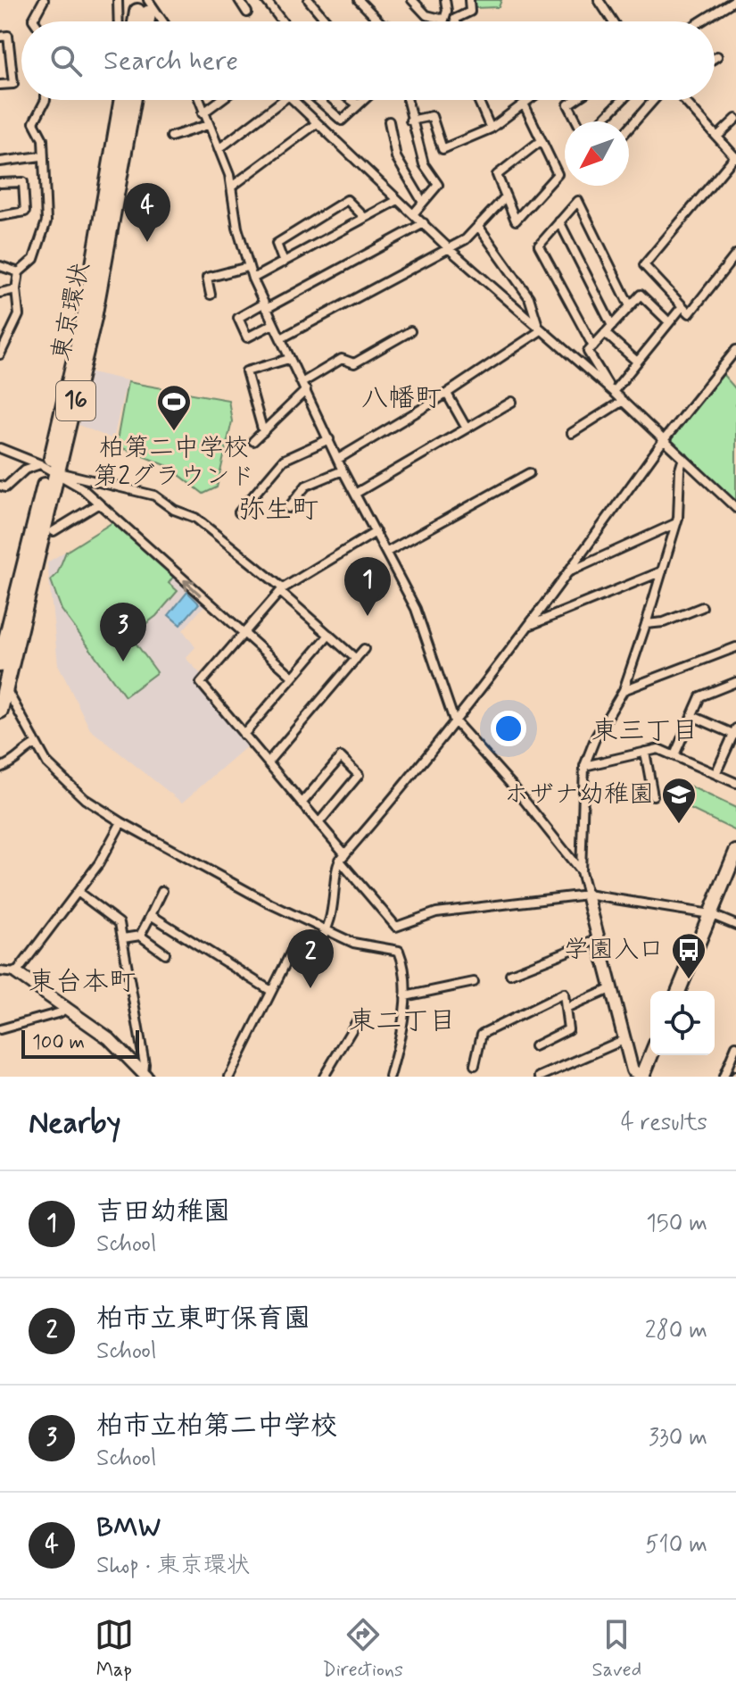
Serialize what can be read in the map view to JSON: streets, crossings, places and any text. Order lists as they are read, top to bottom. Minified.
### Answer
{"streets":{"highway":["東京環状","16"]},"districts":["八幡町","弥生町","東三丁目","東台本町","東二丁目"],"places":{"sports":["柏第二中学校 第2グラウンド"],"school or university":["ホザナ幼稚園"],"bus stop":["学園入口"]},"scale_bar":"100 m","north":"bottom left","page":{"search":"Search here","pins":["4","1","3","2"],"scale":"100 m","heading":["Nearby","4 results"],"list":[{"mark":"1","name":"吉田幼稚園","note":"School","value":"150 m"},{"mark":"2","name":"柏市立東町保育園","note":"School","value":"280 m"},{"mark":"3","name":"柏市立柏第二中学校","note":"School","value":"330 m"},{"mark":"4","name":"BMW","note":"Shop · 東京環状","value":"510 m"}],"nav":["Map","Directions","Saved"]}}
